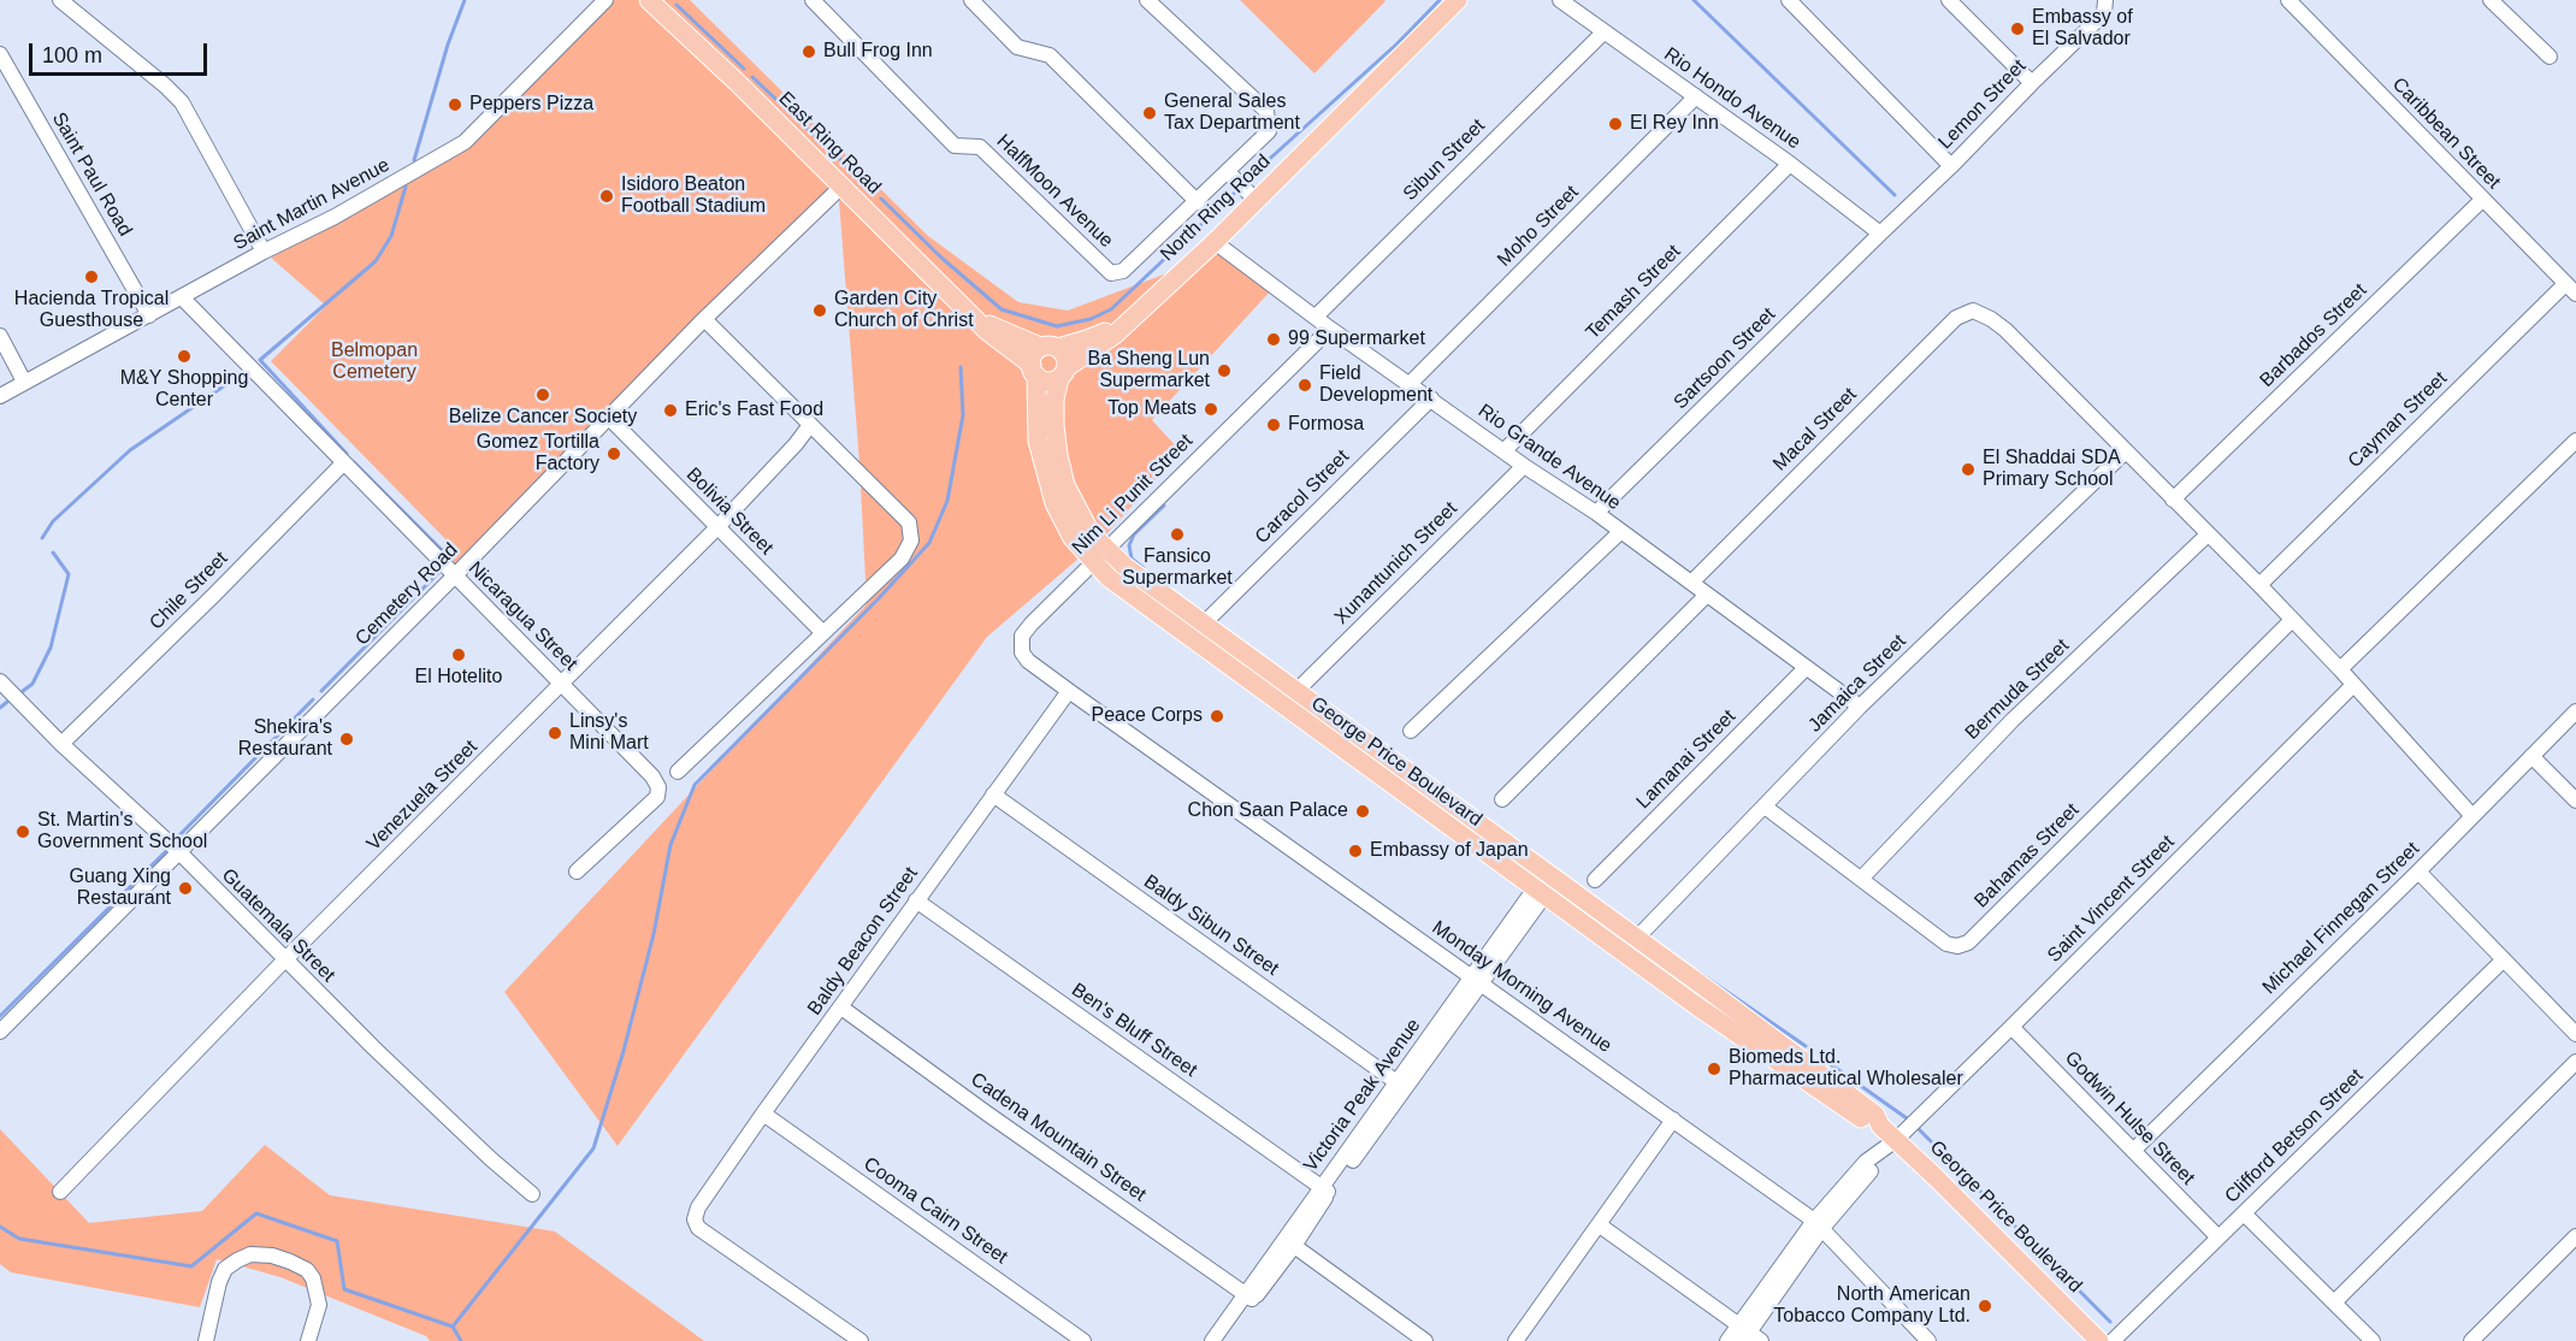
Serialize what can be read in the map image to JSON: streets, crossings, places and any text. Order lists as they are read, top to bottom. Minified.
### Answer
{"streets":{"main road":["East Ring Road","North Ring Road","George Price Boulevard"],"street":["Rio Hondo Avenue","Lemon Street","Caribbean Street","Sibun Street","Saint Paul Road","HalfMoon Avenue","Saint Martin Avenue","Moho Street","Temash Street","Barbados Street","Sartsoon Street","Cayman Street","Macal Street","Rio Grande Avenue","Nim Li Punit Street","Caracol Street","Bolivia Street","Xunantunich Street","Chile Street","Cemetery Road","Nicaragua Street","Jamaica Street","Bermuda Street","Lamanai Street","Venezuela Street","Bahamas Street","Saint Vincent Street","Michael Finnegan Street","Guatemala Street","Baldy Sibun Street","Baldy Beacon Street","Monday Morning Avenue","Ben's Bluff Street","Victoria Peak Avenue","Godwin Hulse Street","Clifford Betson Street","Cadena Mountain Street","Cooma Cairn Street"]},"crossings":[["Rio Hondo Avenue","Lemon Street"],["Rio Hondo Avenue","Sibun Street"],["Rio Hondo Avenue","Moho Street"],["Rio Hondo Avenue","Temash Street"],["Rio Hondo Avenue","Sartsoon Street"],["Lemon Street","Sartsoon Street"],["Caribbean Street","Barbados Street"],["Caribbean Street","Cayman Street"],["East Ring Road","Cemetery Road"],["Sibun Street","Rio Grande Avenue"],["Saint Paul Road","Saint Martin Avenue"],["Saint Martin Avenue","Nicaragua Street"],["North Ring Road","Rio Grande Avenue"],["North Ring Road","George Price Boulevard"],["Moho Street","Rio Grande Avenue"],["Temash Street","Rio Grande Avenue"],["Sartsoon Street","Rio Grande Avenue"],["Macal Street","Rio Grande Avenue"],["Macal Street","Jamaica Street"],["Rio Grande Avenue","Nim Li Punit Street"],["Rio Grande Avenue","Caracol Street"],["Rio Grande Avenue","Xunantunich Street"],["Rio Grande Avenue","Jamaica Street"],["Rio Grande Avenue","Lamanai Street"],["Nim Li Punit Street","George Price Boulevard"],["Nim Li Punit Street","Baldy Beacon Street"],["Nim Li Punit Street","Monday Morning Avenue"],["Caracol Street","George Price Boulevard"],["Bolivia Street","Cemetery Road"],["Bolivia Street","Venezuela Street"],["Chile Street","Nicaragua Street"],["Chile Street","Guatemala Street"],["Cemetery Road","Nicaragua Street"],["Cemetery Road","Guatemala Street"],["Nicaragua Street","Venezuela Street"],["Jamaica Street","George Price Boulevard"],["Jamaica Street","Bahamas Street"],["Bermuda Street","Bahamas Street"],["George Price Boulevard","Saint Vincent Street"],["George Price Boulevard","Victoria Peak Avenue"],["Venezuela Street","Guatemala Street"],["Saint Vincent Street","Monday Morning Avenue"],["Saint Vincent Street","Godwin Hulse Street"],["Michael Finnegan Street","Godwin Hulse Street"],["Baldy Sibun Street","Baldy Beacon Street"],["Baldy Sibun Street","Victoria Peak Avenue"],["Baldy Beacon Street","Monday Morning Avenue"],["Baldy Beacon Street","Ben's Bluff Street"],["Baldy Beacon Street","Cadena Mountain Street"],["Baldy Beacon Street","Cooma Cairn Street"],["Monday Morning Avenue","Victoria Peak Avenue"],["Ben's Bluff Street","Victoria Peak Avenue"],["Godwin Hulse Street","Clifford Betson Street"]],"parks":["Belmopan Cemetery"],"places":["Embassy of El Salvador","Bull Frog Inn","Peppers Pizza","General Sales Tax Department","El Rey Inn","Isidoro Beaton Football Stadium","Hacienda Tropical Guesthouse","Garden City Church of Christ","99 Supermarket","M&Y Shopping Center","Ba Sheng Lun Supermarket","Field Development","Belize Cancer Society","Top Meats","Eric's Fast Food","Formosa","Gomez Tortilla Factory","El Shaddai SDA Primary School","Fansico Supermarket","El Hotelito","Peace Corps","Linsy's Mini Mart","Shekira's Restaurant","Chon Saan Palace","St. Martin's Government School","Embassy of Japan","Guang Xing Restaurant","Biomeds Ltd. Pharmaceutical Wholesaler","North American Tobacco Company Ltd."],"scale_bar":"100 m"}
